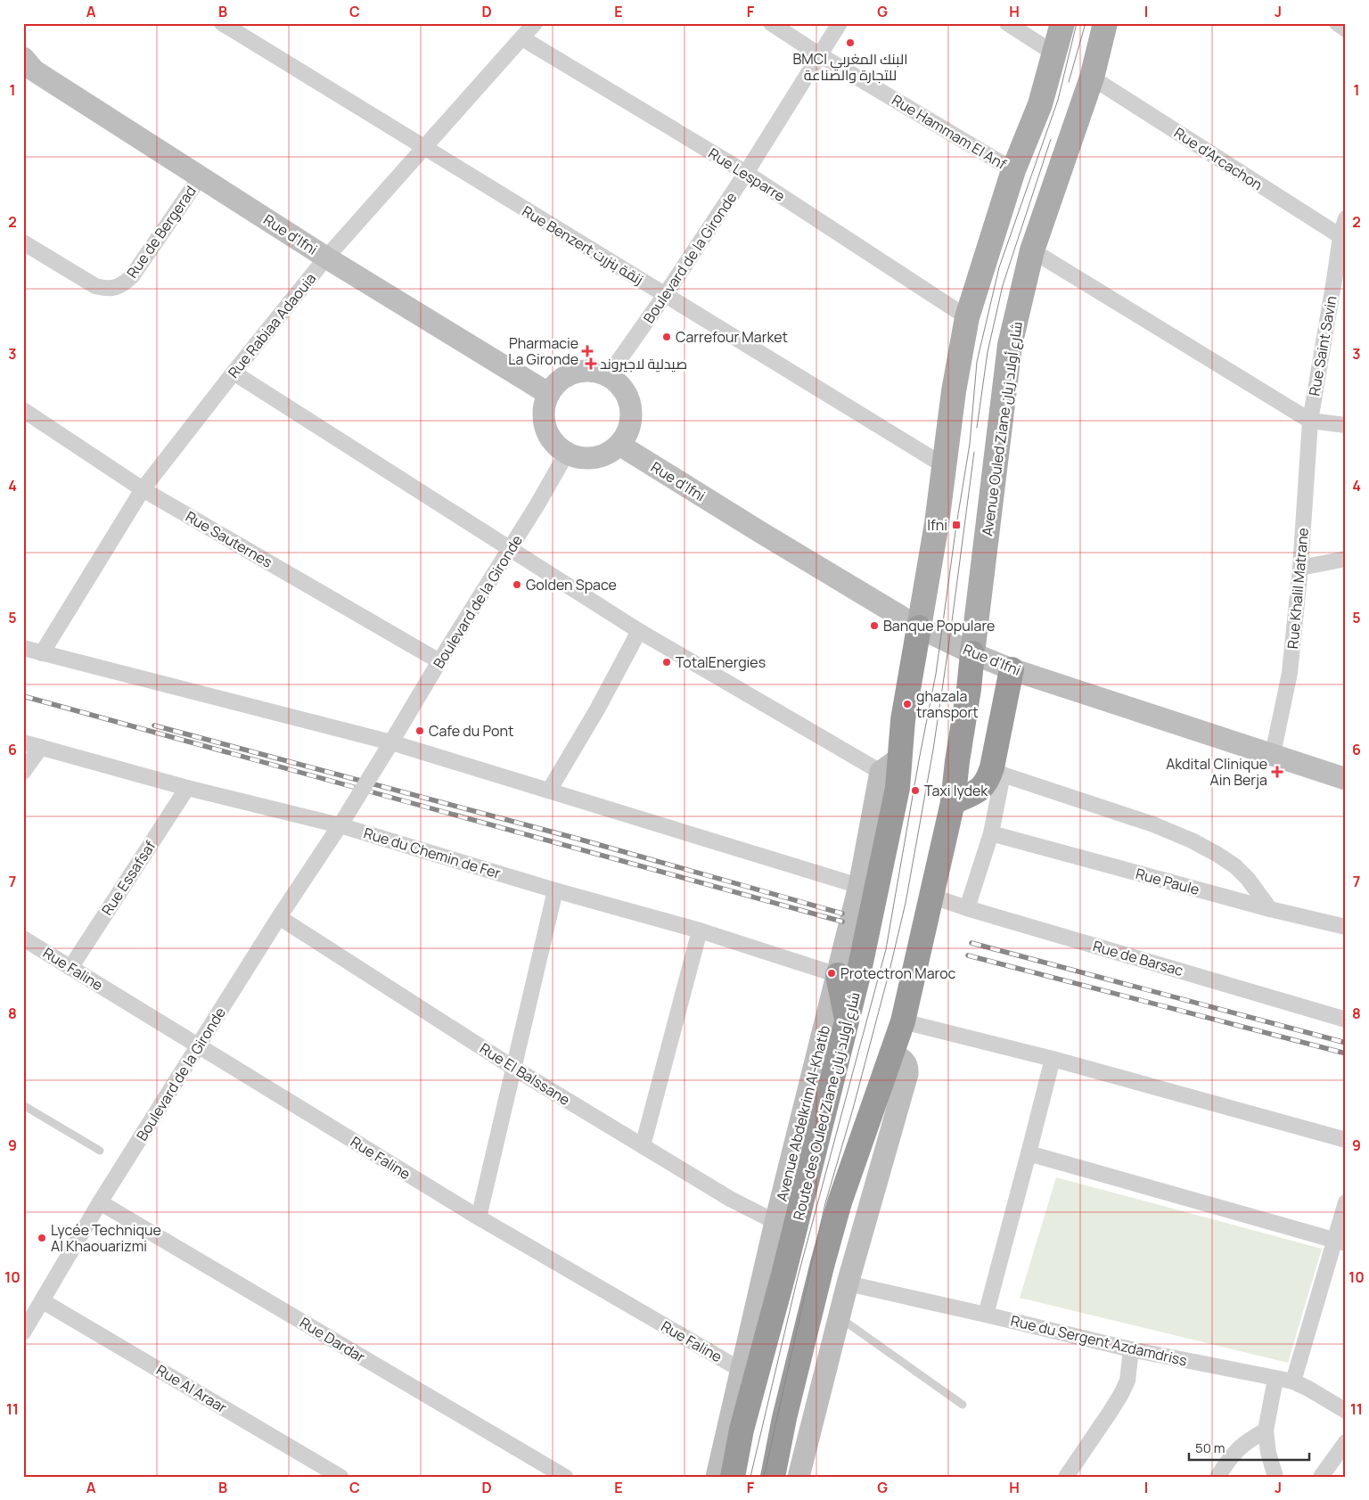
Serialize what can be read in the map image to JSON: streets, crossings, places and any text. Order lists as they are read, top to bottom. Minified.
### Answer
{"streets":{"highway":["Avenue Ouled Ziane شارع أولاد زيان","Route des Ouled Ziane شارع أولاد زيان"],"street":["Rue Hammam El Anf","Rue d'Arcachon","Rue Lesparre","Rue de Bergerad","Rue d'Ifni","Rue Benzert زنقة بنزرت","Boulevard de la Gironde","Rue Rabiaa Adaouia","Rue Saint Savin","Rue Sauternes","Rue Khalil Matrane","Rue du Chemin de Fer","Rue Essafsaf","Rue Paule","Rue de Barsac","Rue Faline","Rue El Balssane","Avenue Abdelkrim Al-Khatib","Rue Dardar","Rue du Sergent Azdamdriss","Rue Al Araar"]},"crossings":[["Rue Hammam El Anf","Boulevard de la Gironde"],["Rue d'Arcachon","Rue Saint Savin"],["Rue d'Arcachon","Avenue Ouled Ziane شارع أولاد زيان"],["Rue Lesparre","Boulevard de la Gironde"],["Rue Lesparre","Rue Rabiaa Adaouia"],["Rue de Bergerad","Rue d'Ifni"],["Rue d'Ifni","Boulevard de la Gironde"],["Rue d'Ifni","Rue Rabiaa Adaouia"],["Rue d'Ifni","Avenue Ouled Ziane شارع أولاد زيان"],["Rue d'Ifni","Rue Khalil Matrane"],["Rue d'Ifni","Route des Ouled Ziane شارع أولاد زيان"],["Rue Benzert زنقة بنزرت","Boulevard de la Gironde"],["Rue Benzert زنقة بنزرت","Rue Rabiaa Adaouia"],["Boulevard de la Gironde","Rue Sauternes"],["Boulevard de la Gironde","Rue du Chemin de Fer"],["Boulevard de la Gironde","Rue Faline"],["Boulevard de la Gironde","Rue El Balssane"],["Boulevard de la Gironde","Rue Dardar"],["Boulevard de la Gironde","Rue Al Araar"],["Rue Rabiaa Adaouia","Rue Sauternes"],["Rue Saint Savin","Rue Khalil Matrane"],["Rue du Chemin de Fer","Rue Essafsaf"],["Rue du Chemin de Fer","Avenue Abdelkrim Al-Khatib"],["Rue Essafsaf","Rue Faline"],["Rue Faline","Avenue Abdelkrim Al-Khatib"],["Rue El Balssane","Avenue Abdelkrim Al-Khatib"],["Route des Ouled Ziane شارع أولاد زيان","Avenue Abdelkrim Al-Khatib"]],"places":{"other":["BMCI البنك المغربي للتجارة والصناعة","Carrefour Market","Golden Space","Banque Populare","TotalEnergies","ghazala transport","Cafe du Pont","Taxi lydek","Protectron Maroc","Lycée Technique Al Khaouarizmi"],"health":["Pharmacie La Gironde","صيدلية لاجيروند","Akdital Clinique Ain Berja"],"transit":["Ifni"]},"scale_bar":"50 m","grid":{"columns":["A","B","C","D","E","F","G","H","I","J"],"rows":["1","2","3","4","5","6","7","8","9","10","11"]}}
